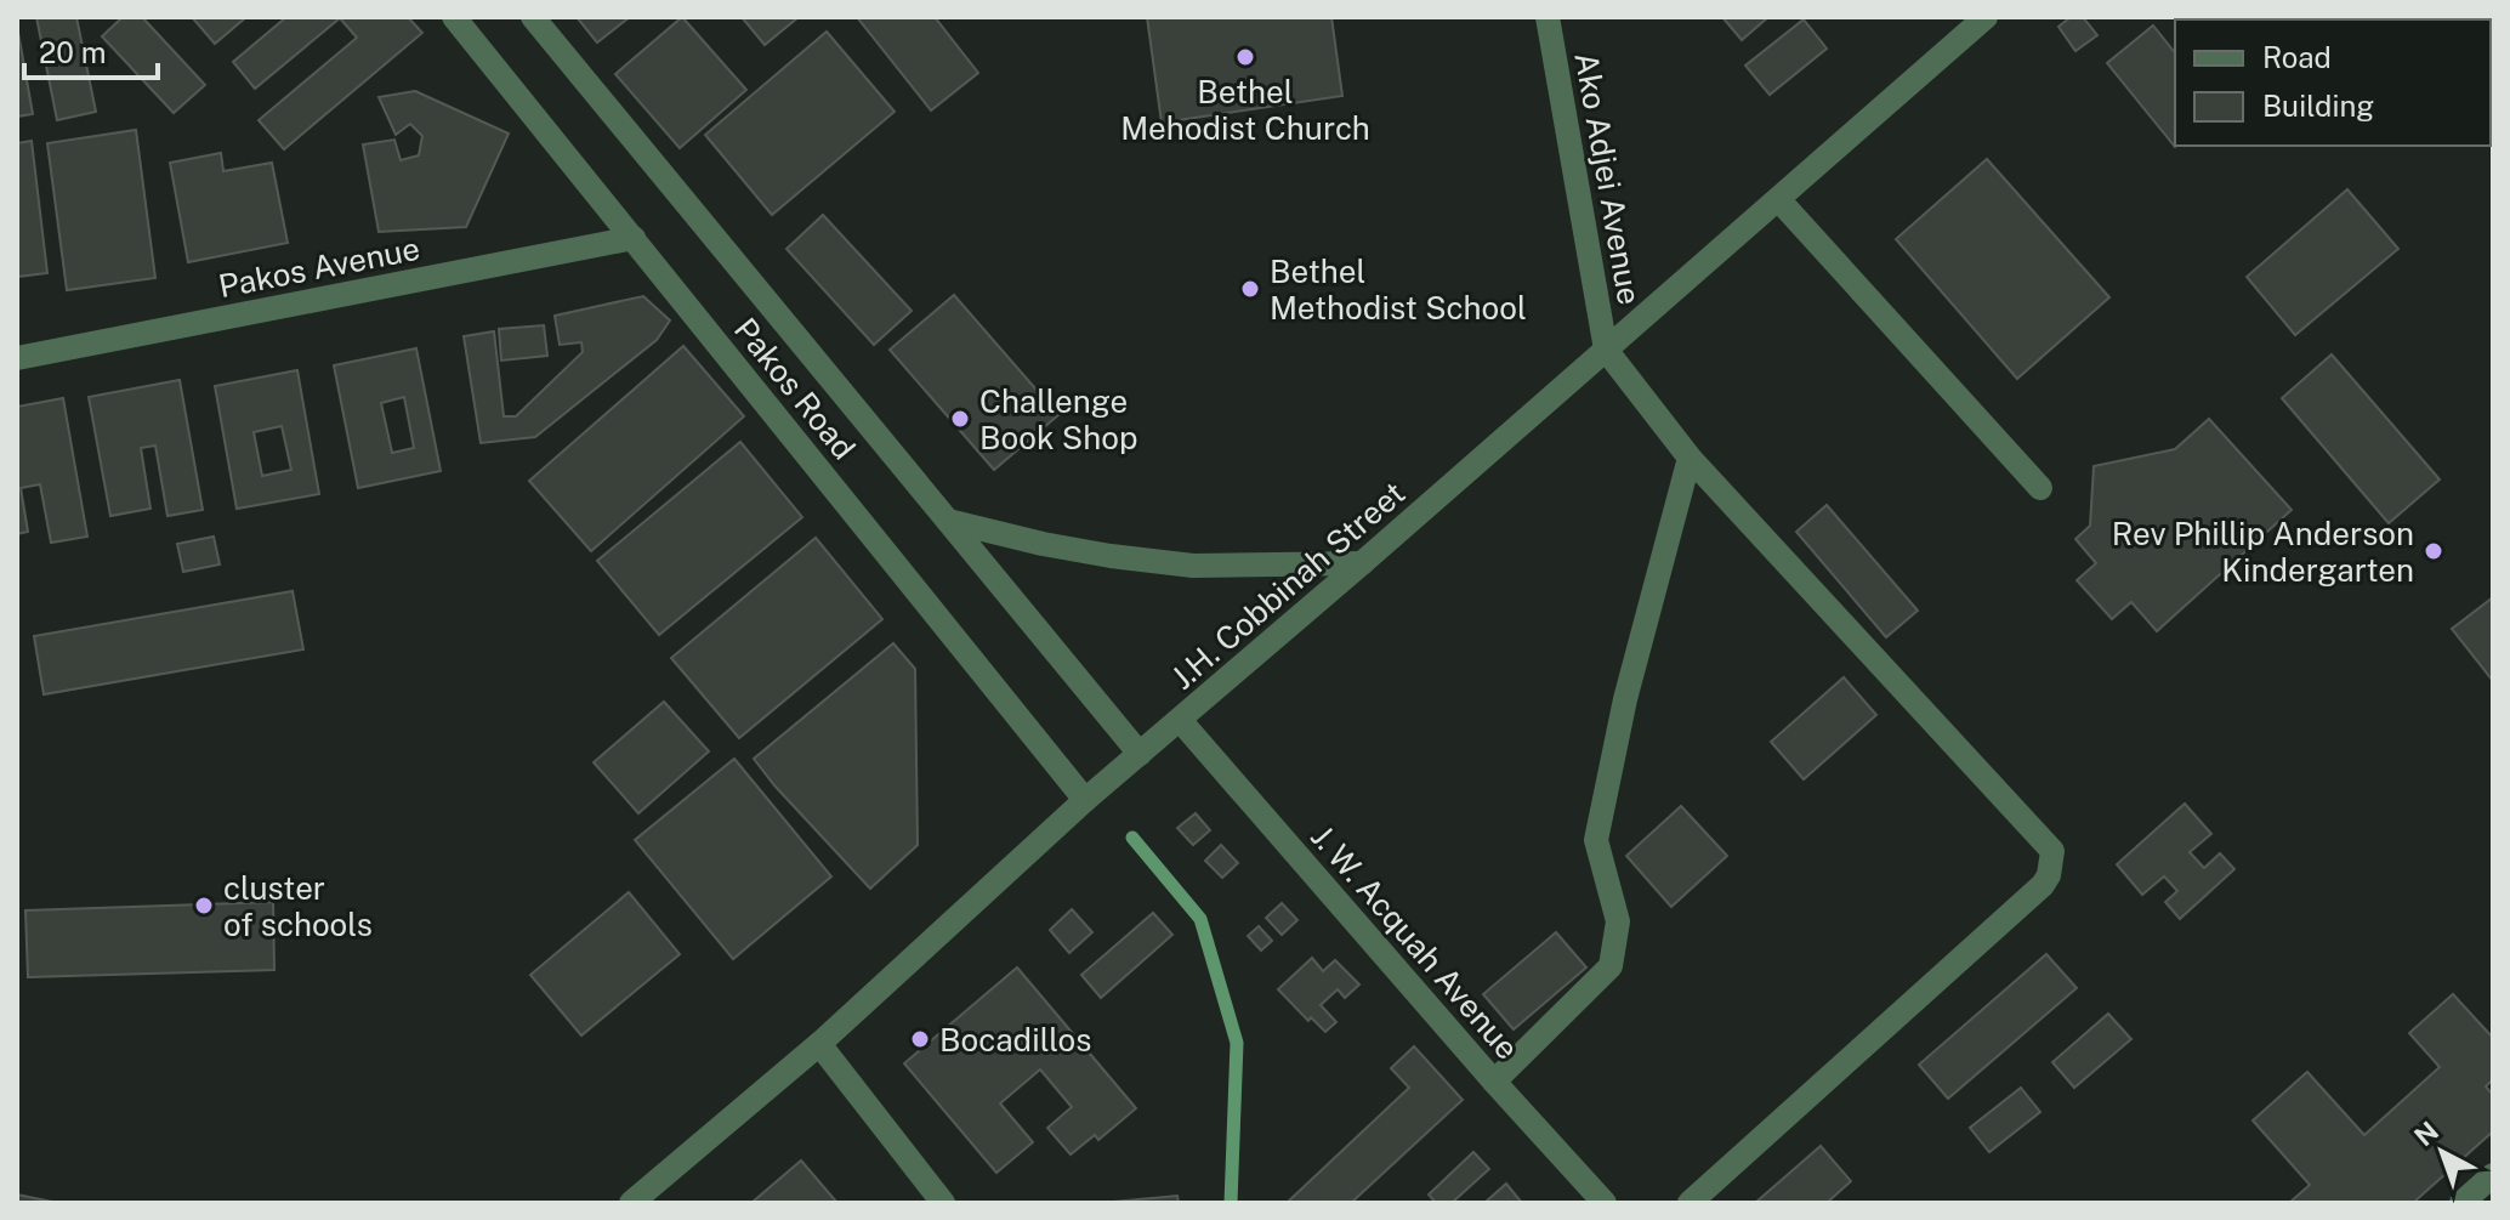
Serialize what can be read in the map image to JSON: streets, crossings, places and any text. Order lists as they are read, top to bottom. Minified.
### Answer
{"streets":{"street":["Ako Adjei Avenue","Pakos Avenue","Pakos Road","J.H. Cobbinah Street","J. W. Acquah Avenue"]},"crossings":[["Ako Adjei Avenue","J.H. Cobbinah Street"],["Pakos Avenue","Pakos Road"],["Pakos Road","J.H. Cobbinah Street"],["J.H. Cobbinah Street","J. W. Acquah Avenue"]],"places":["Bethel Mehodist Church","Bethel Methodist School","Challenge Book Shop","Rev Phillip Anderson Kindergarten","cluster of schools","Bocadillos"],"legend":["Road","Building"],"scale_bar":"20 m","north":"top left"}
